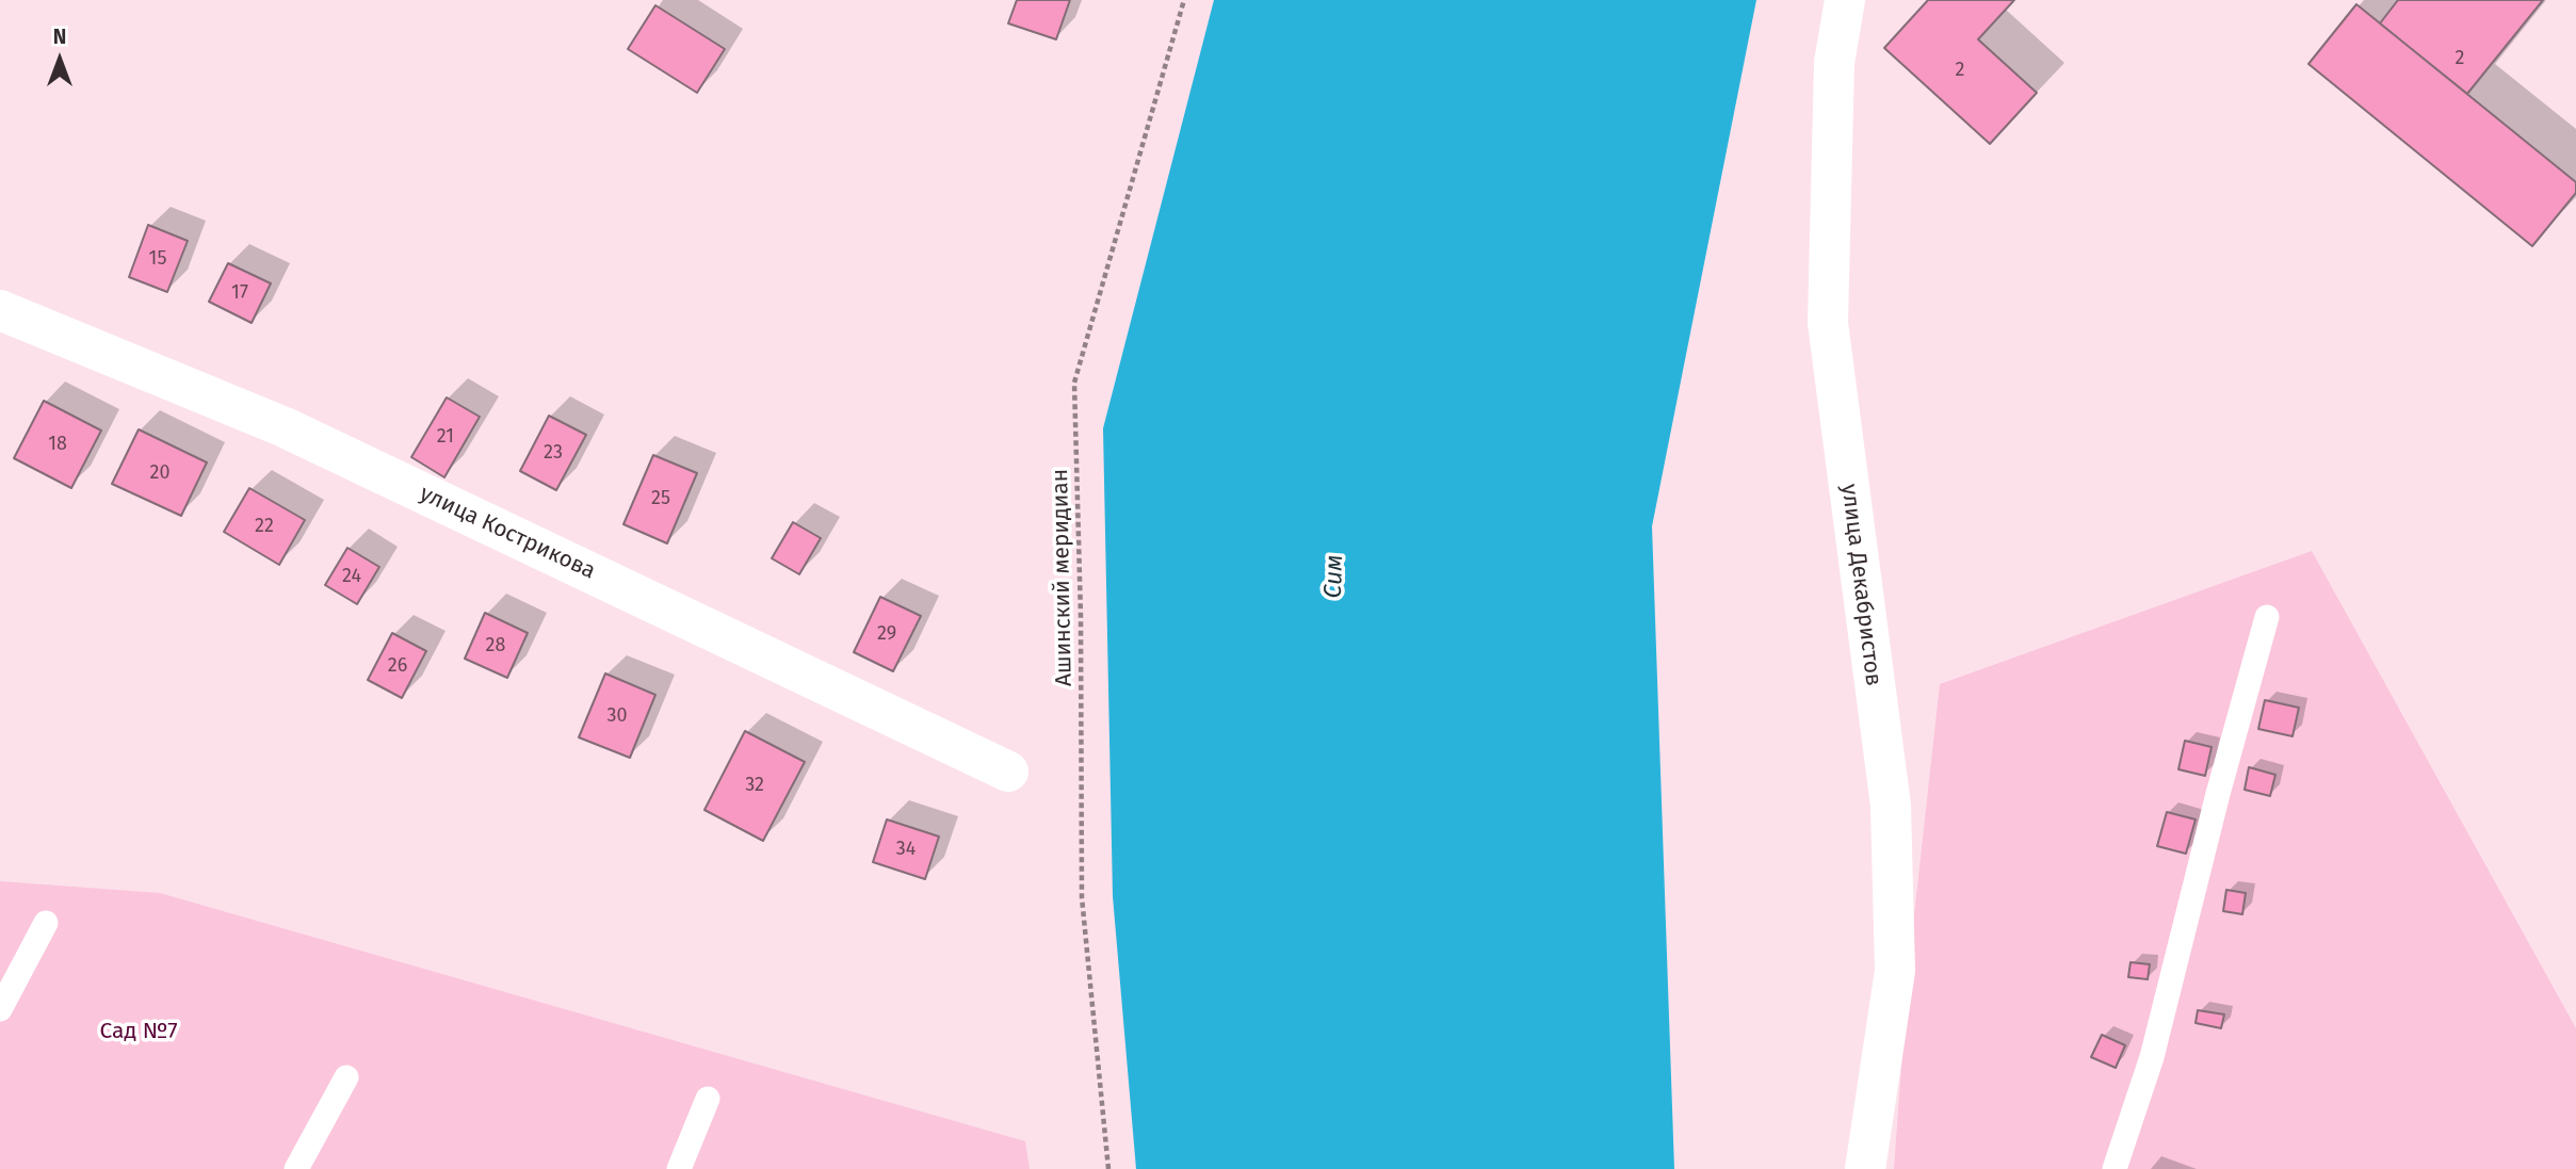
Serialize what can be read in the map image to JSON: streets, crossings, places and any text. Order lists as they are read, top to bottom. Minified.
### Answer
{"streets":{"street":["улица Кострикова","улица Декабристов"],"path":["Ашинский меридиан"]},"water":["Сим"],"parks":["Сад №7"],"house_numbers":["2","2","15","17","21","18","23","20","25","22","24","29","28","26","30","32","34"],"north":"top"}
